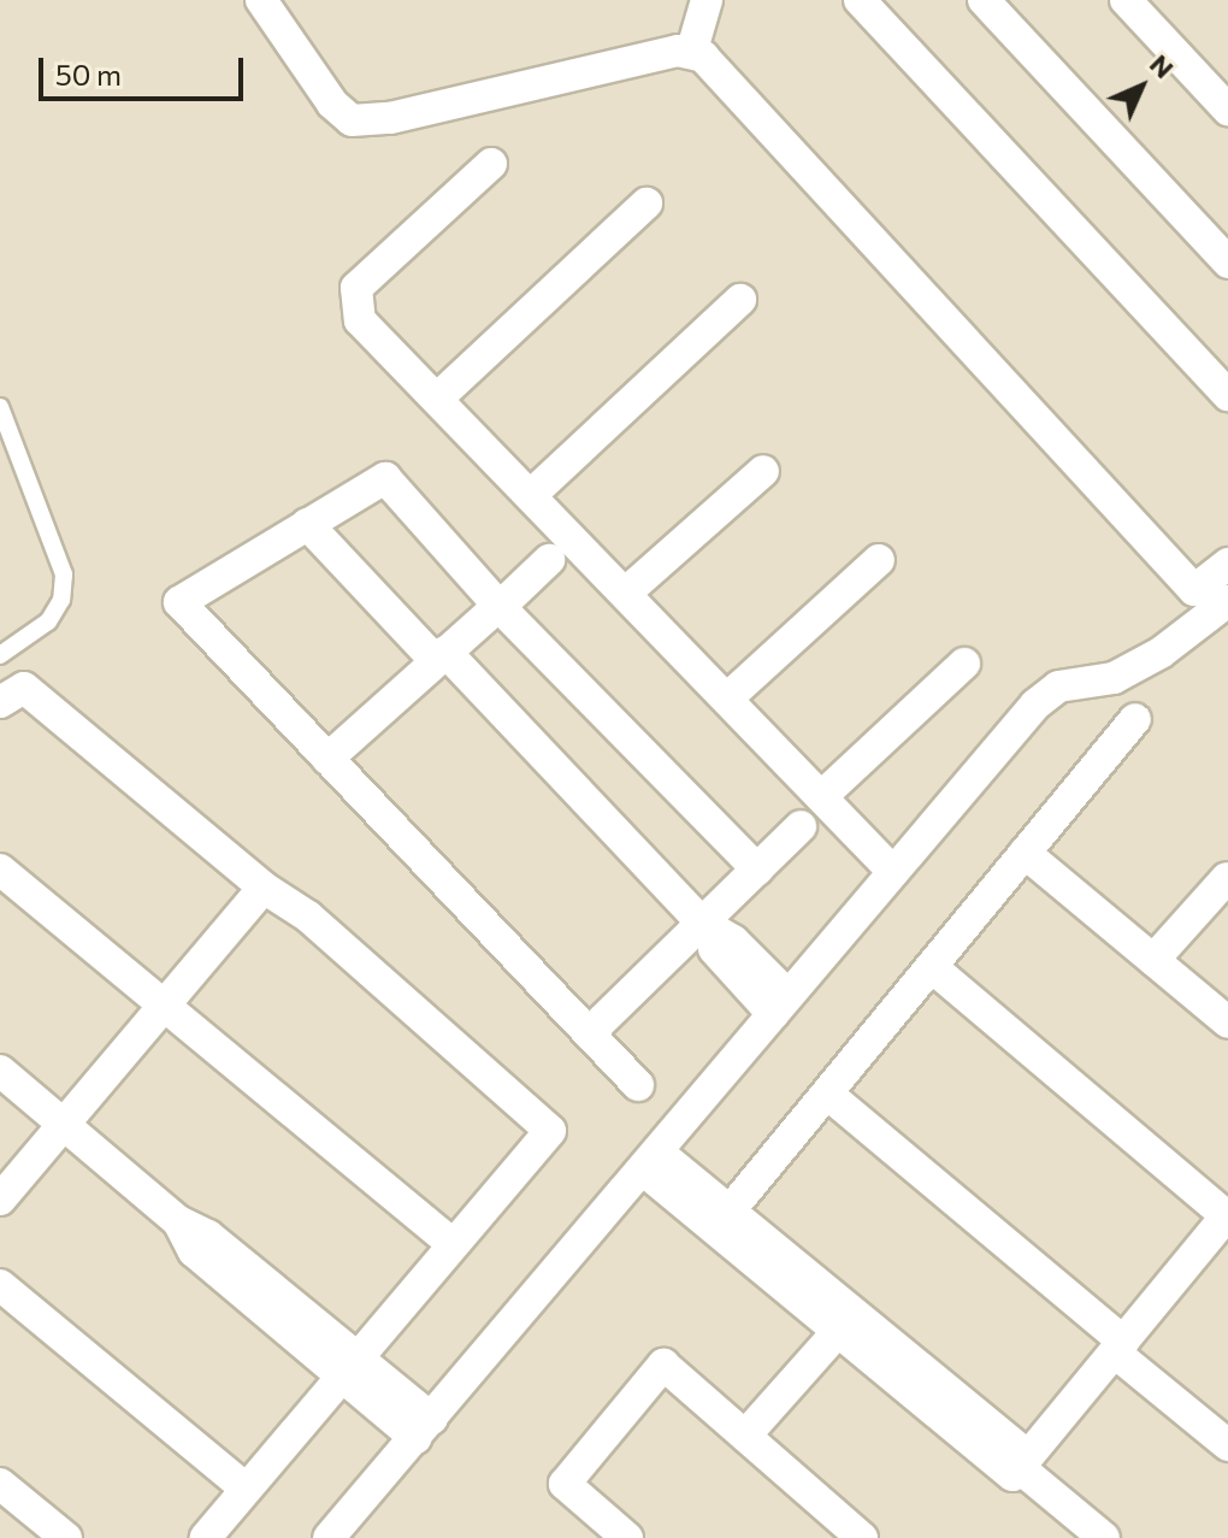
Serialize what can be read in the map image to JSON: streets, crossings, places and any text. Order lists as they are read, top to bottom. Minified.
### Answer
{"scale_bar":"50 m","north":"top right"}
